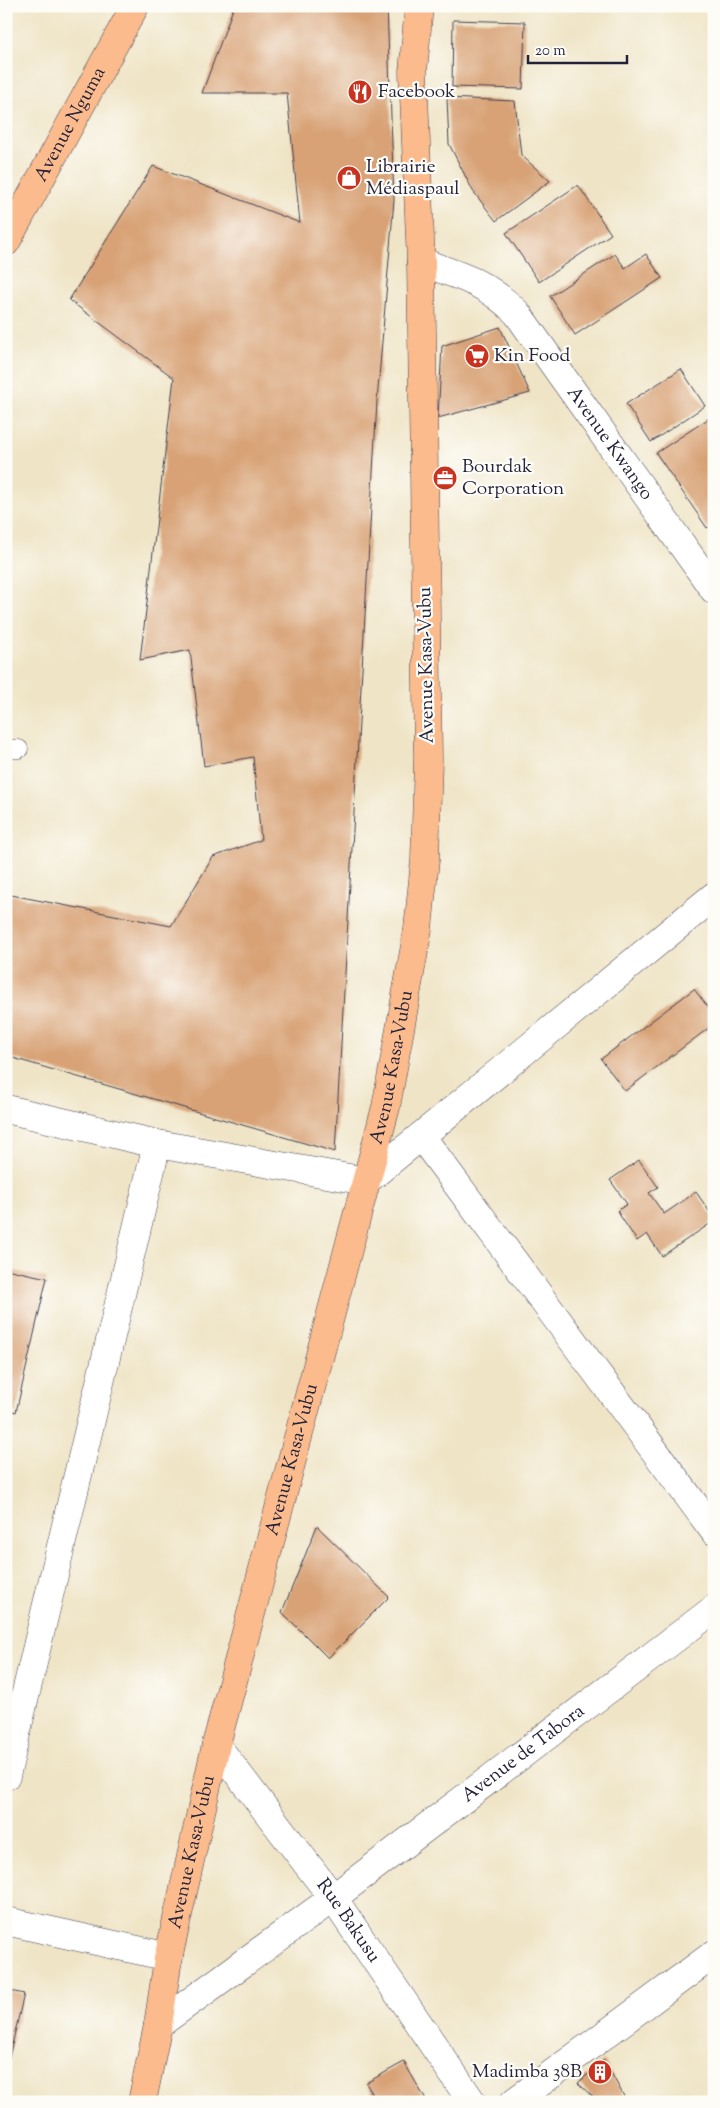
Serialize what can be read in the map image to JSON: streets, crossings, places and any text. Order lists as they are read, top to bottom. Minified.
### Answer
{"streets":{"main road":["Avenue Nguma","Avenue Kasa-Vubu"],"street":["Avenue Kwango","Avenue de Tabora","Rue Bakusu"]},"crossings":[["Avenue Kwango","Avenue Kasa-Vubu"],["Avenue Kasa-Vubu","Avenue de Tabora"],["Avenue Kasa-Vubu","Rue Bakusu"],["Avenue de Tabora","Rue Bakusu"]],"places":{"restaurant":["Facebook"],"shop":["Librairie Médiaspaul"],"supermarket":["Kin Food"],"office":["Bourdak Corporation"],"building":["Madimba 38B"]},"scale_bar":"20 m"}
